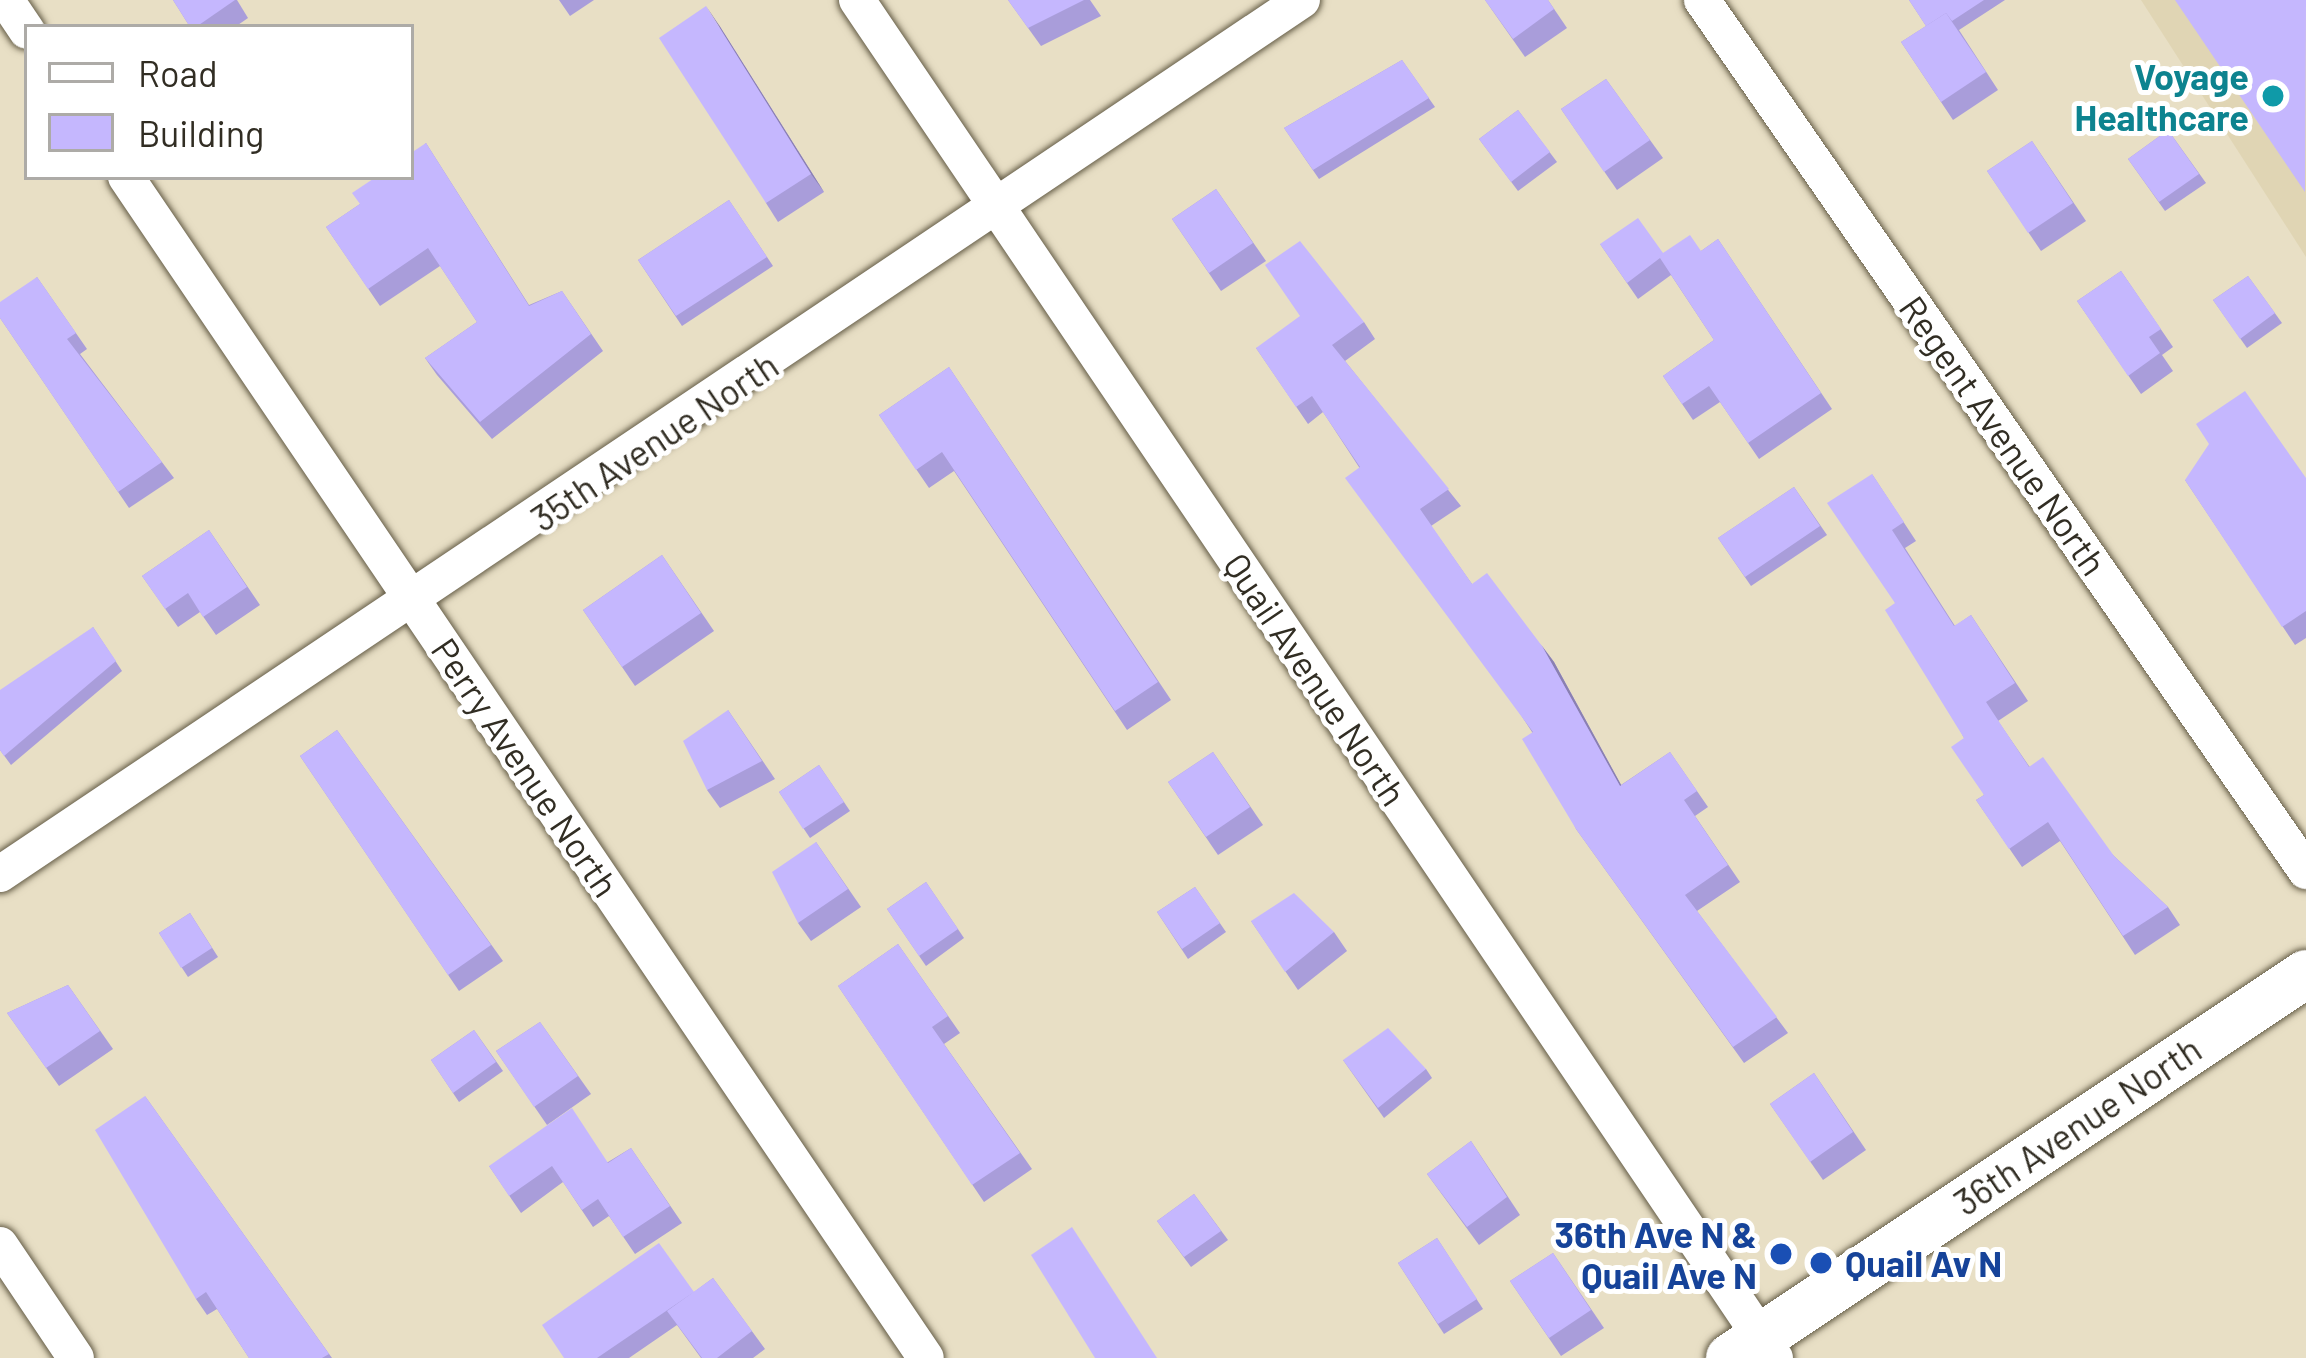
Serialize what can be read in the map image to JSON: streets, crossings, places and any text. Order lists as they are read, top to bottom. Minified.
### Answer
{"streets":{"street":["Regent Avenue North","35th Avenue North","Quail Avenue North","Perry Avenue North","36th Avenue North"]},"crossings":[["35th Avenue North","Quail Avenue North"],["35th Avenue North","Perry Avenue North"],["Quail Avenue North","36th Avenue North"]],"places":["Voyage Healthcare","36th Ave N & Quail Ave N","Quail Av N"],"legend":["Road","Building"]}
